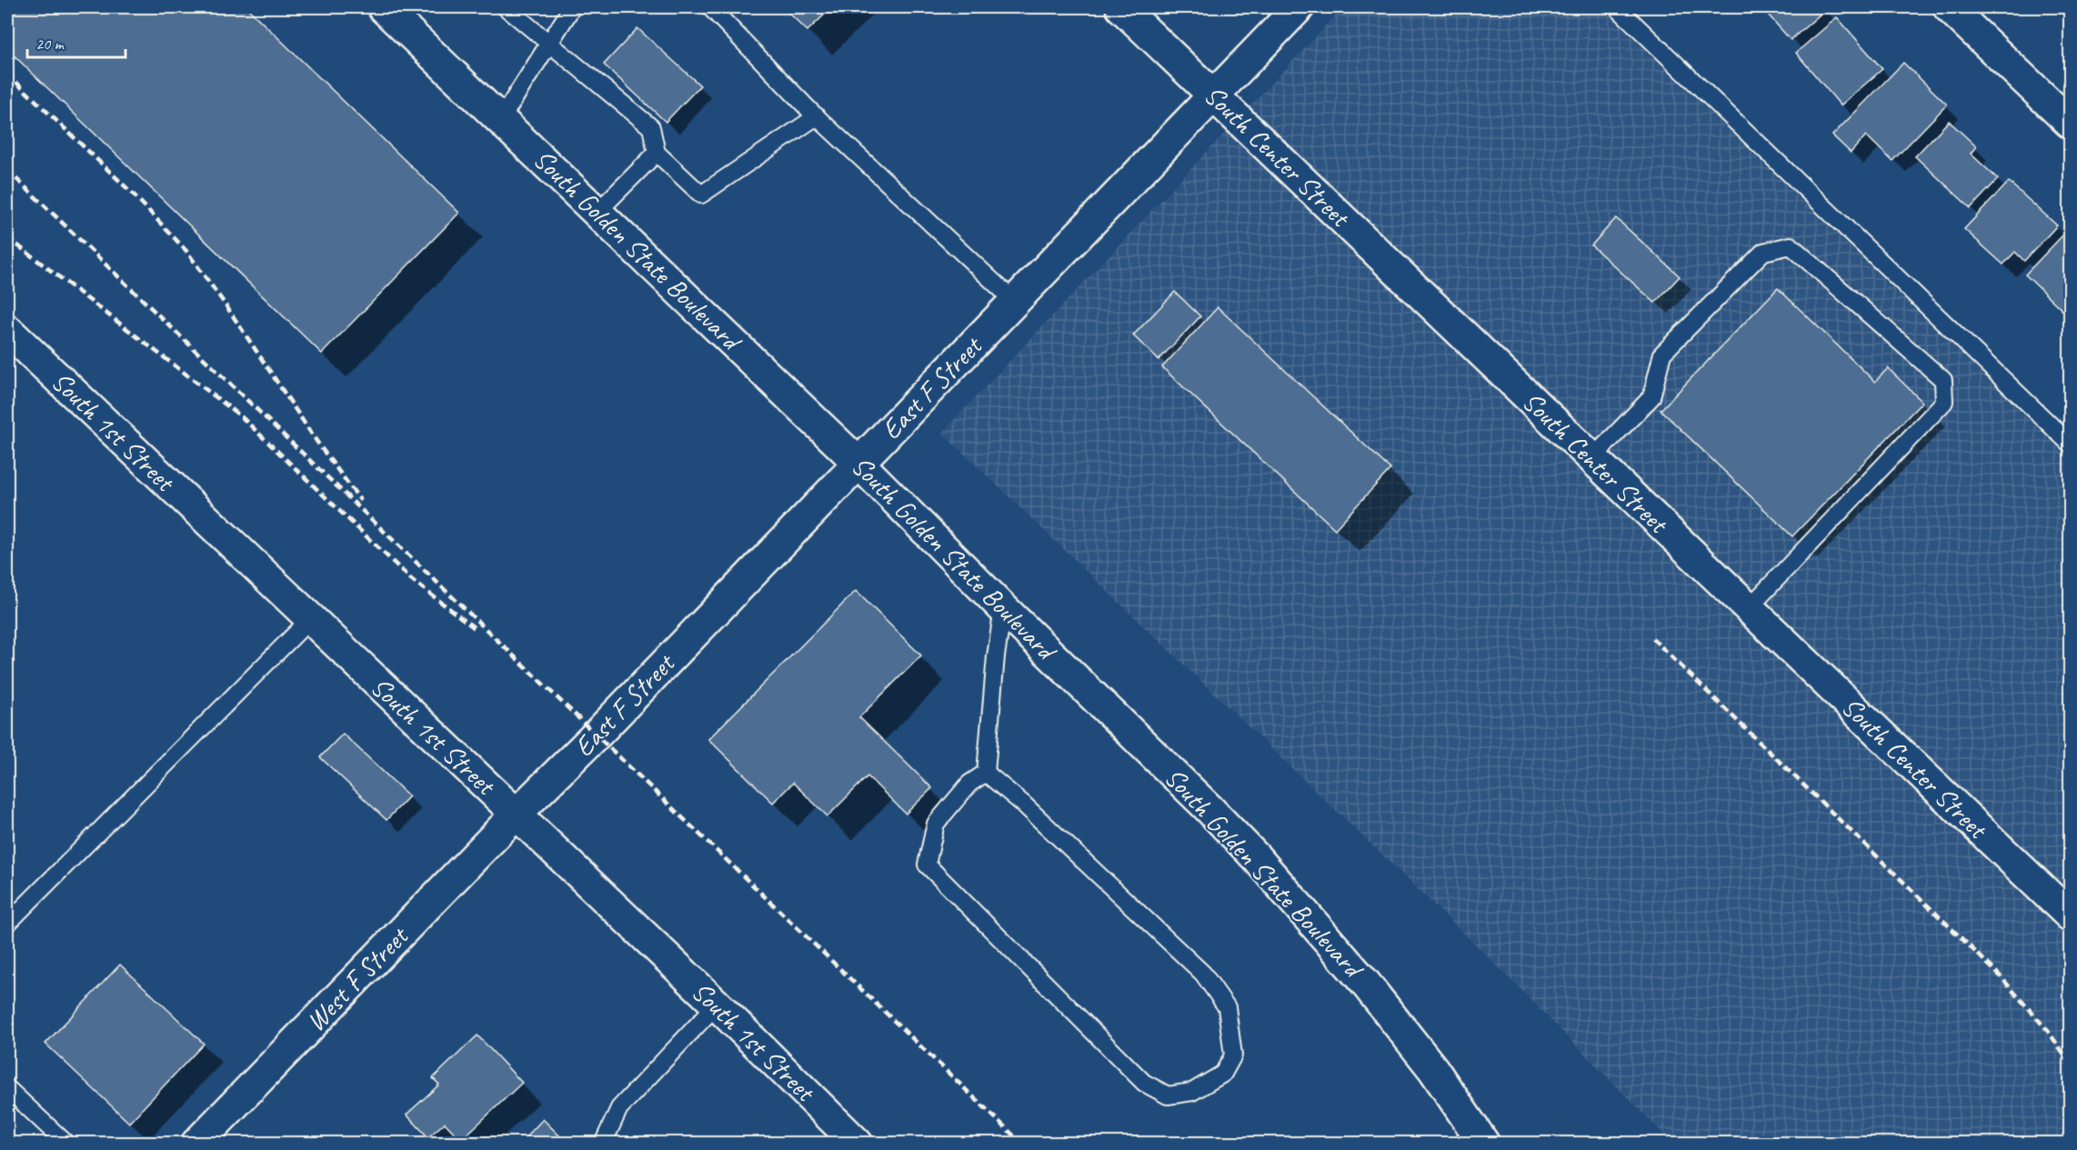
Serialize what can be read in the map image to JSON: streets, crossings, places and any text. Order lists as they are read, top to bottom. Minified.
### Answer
{"streets":{"street":["South Center Street","South Golden State Boulevard","East F Street","South 1st Street","West F Street"]},"crossings":[["South Center Street","East F Street"],["South Golden State Boulevard","East F Street"],["East F Street","South 1st Street"],["East F Street","West F Street"],["South 1st Street","West F Street"]],"scale_bar":"20 m"}
